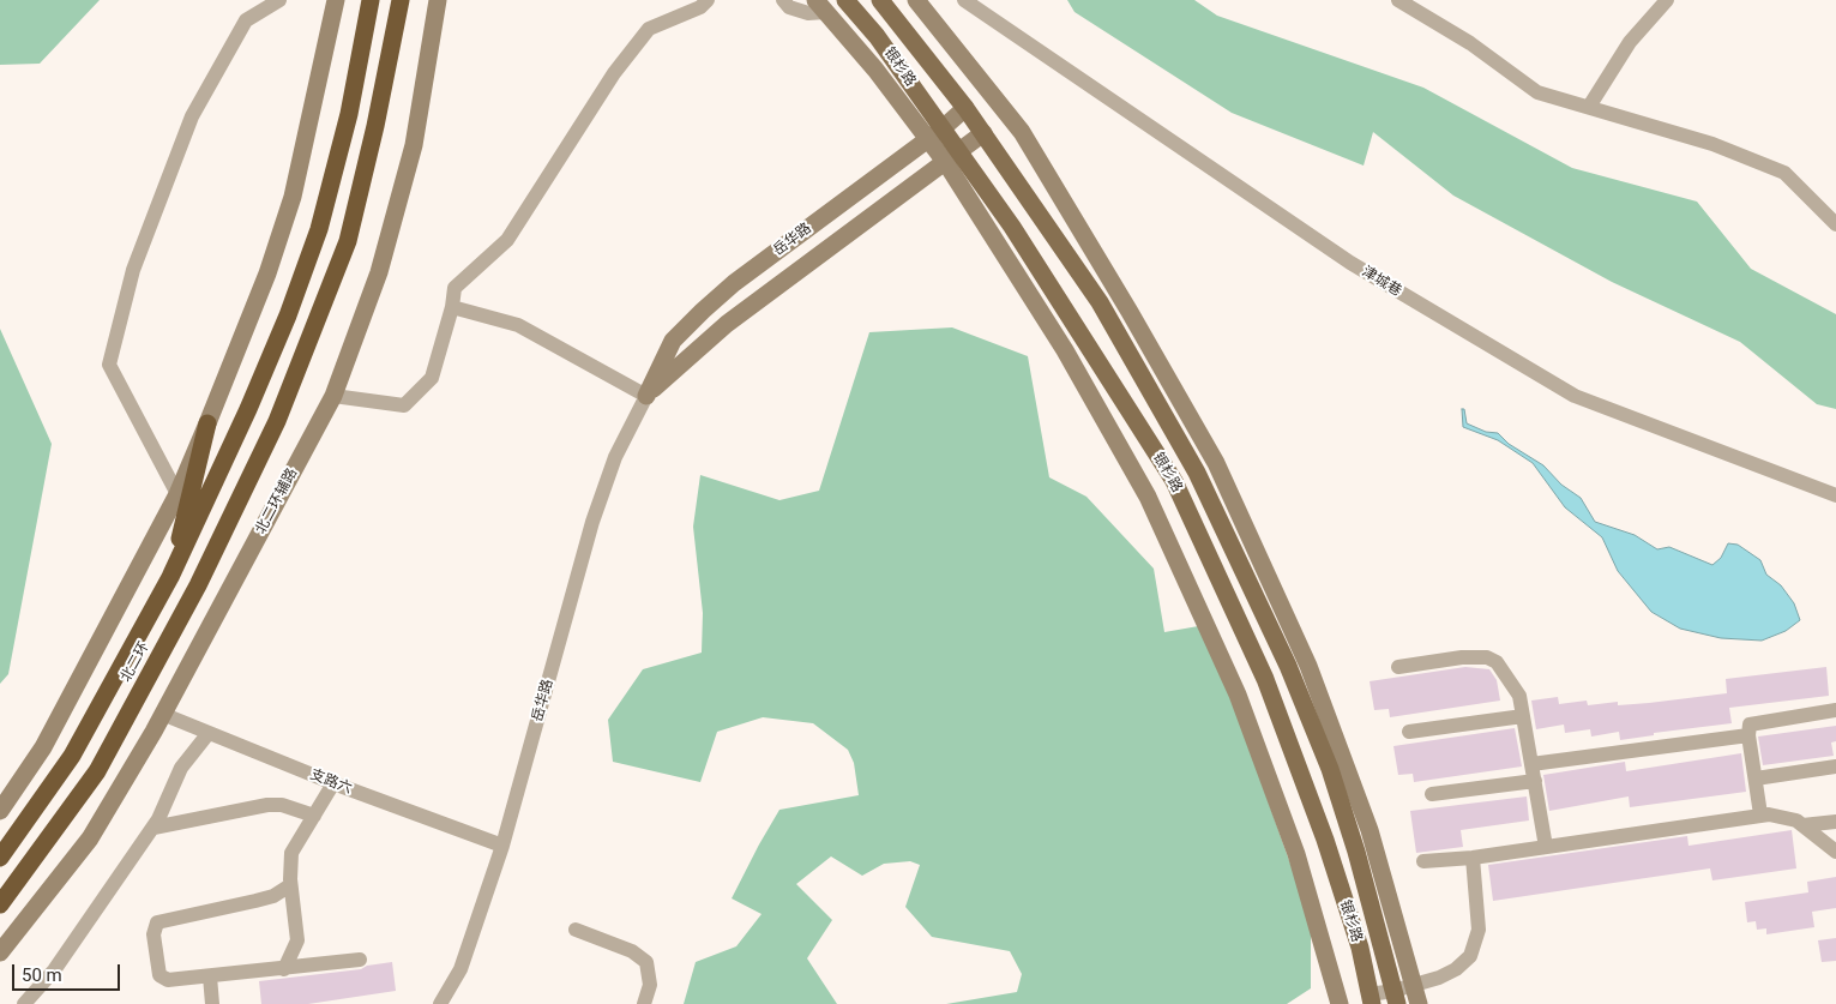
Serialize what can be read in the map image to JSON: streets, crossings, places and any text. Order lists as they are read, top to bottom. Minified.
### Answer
{"streets":{"highway":["北二环"],"main road":["银杉路"],"street":["岳华路","津城巷","北二环辅路","支路六"]},"crossings":[["银杉路","岳华路"],["岳华路","支路六"],["北二环辅路","支路六"]],"scale_bar":"50 m"}
